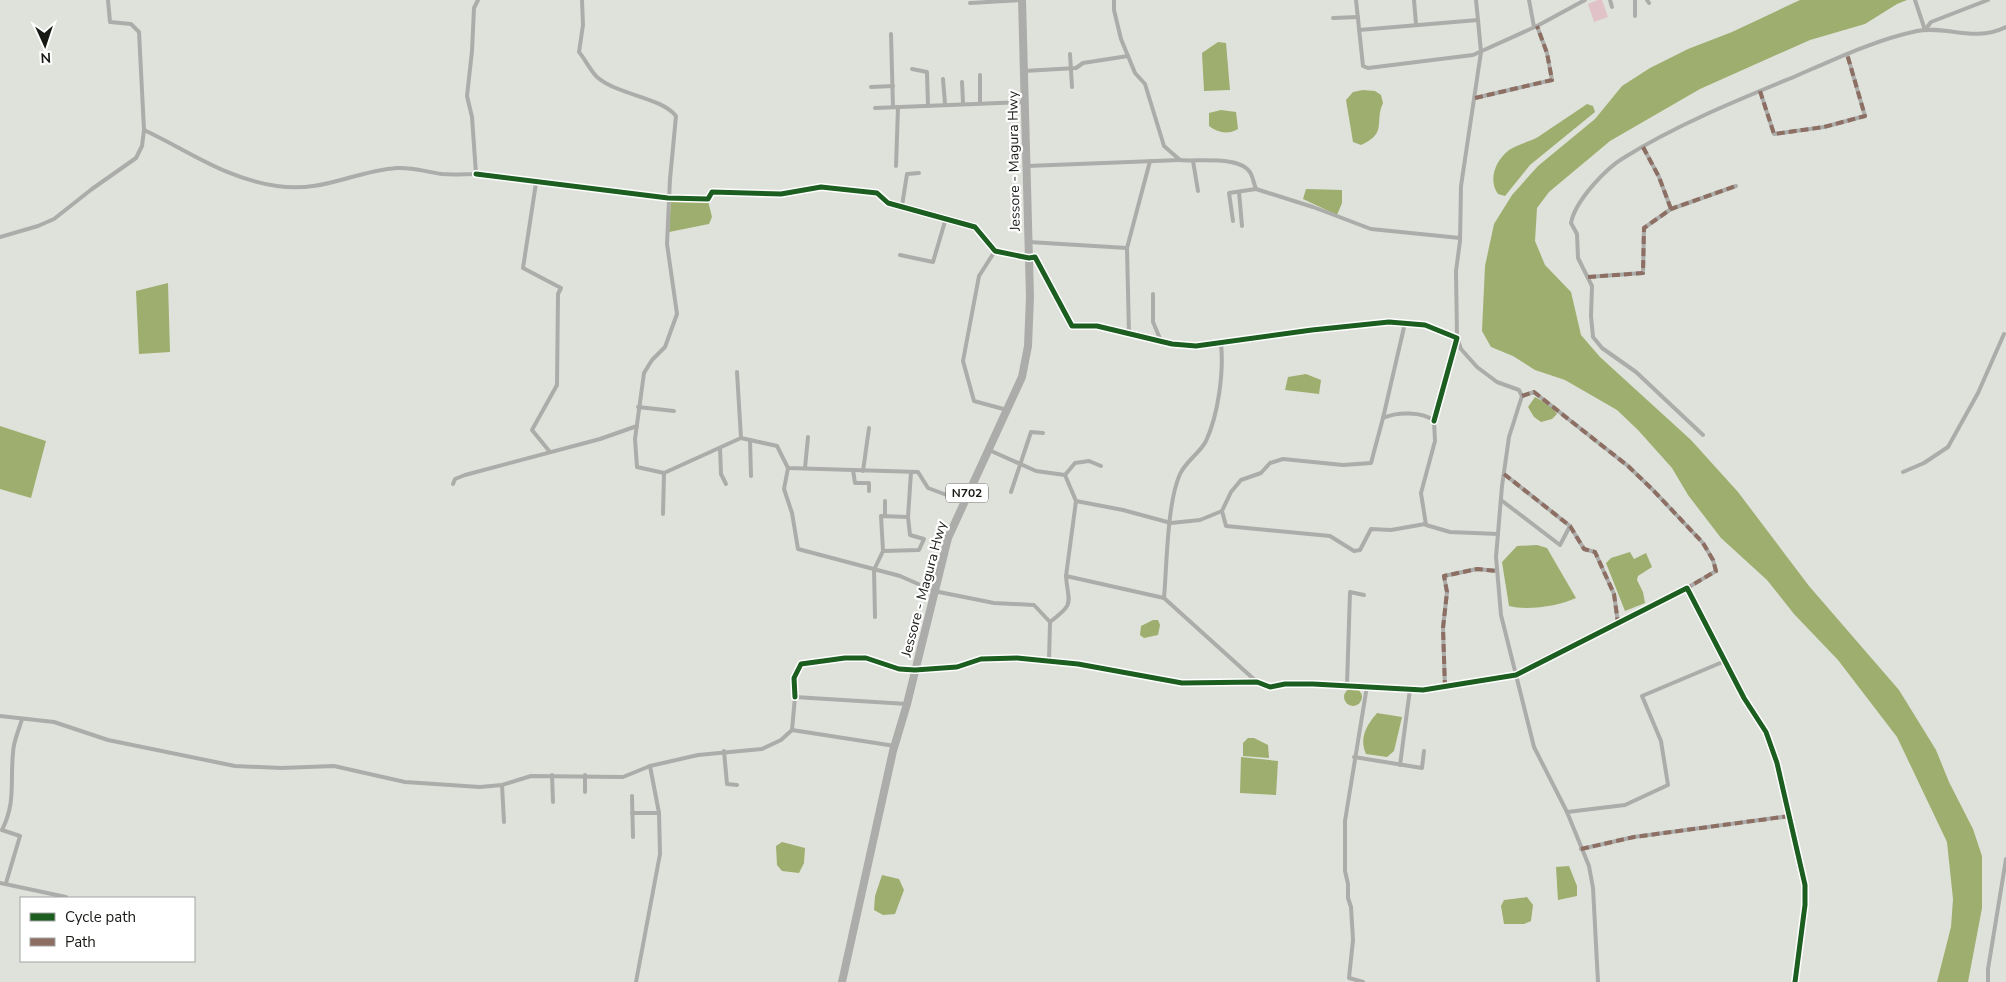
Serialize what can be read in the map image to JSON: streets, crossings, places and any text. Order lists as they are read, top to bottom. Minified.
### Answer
{"streets":{"highway":["Jessore - Magura Hwy","N702"]},"legend":["Cycle path","Path"],"north":"bottom"}
